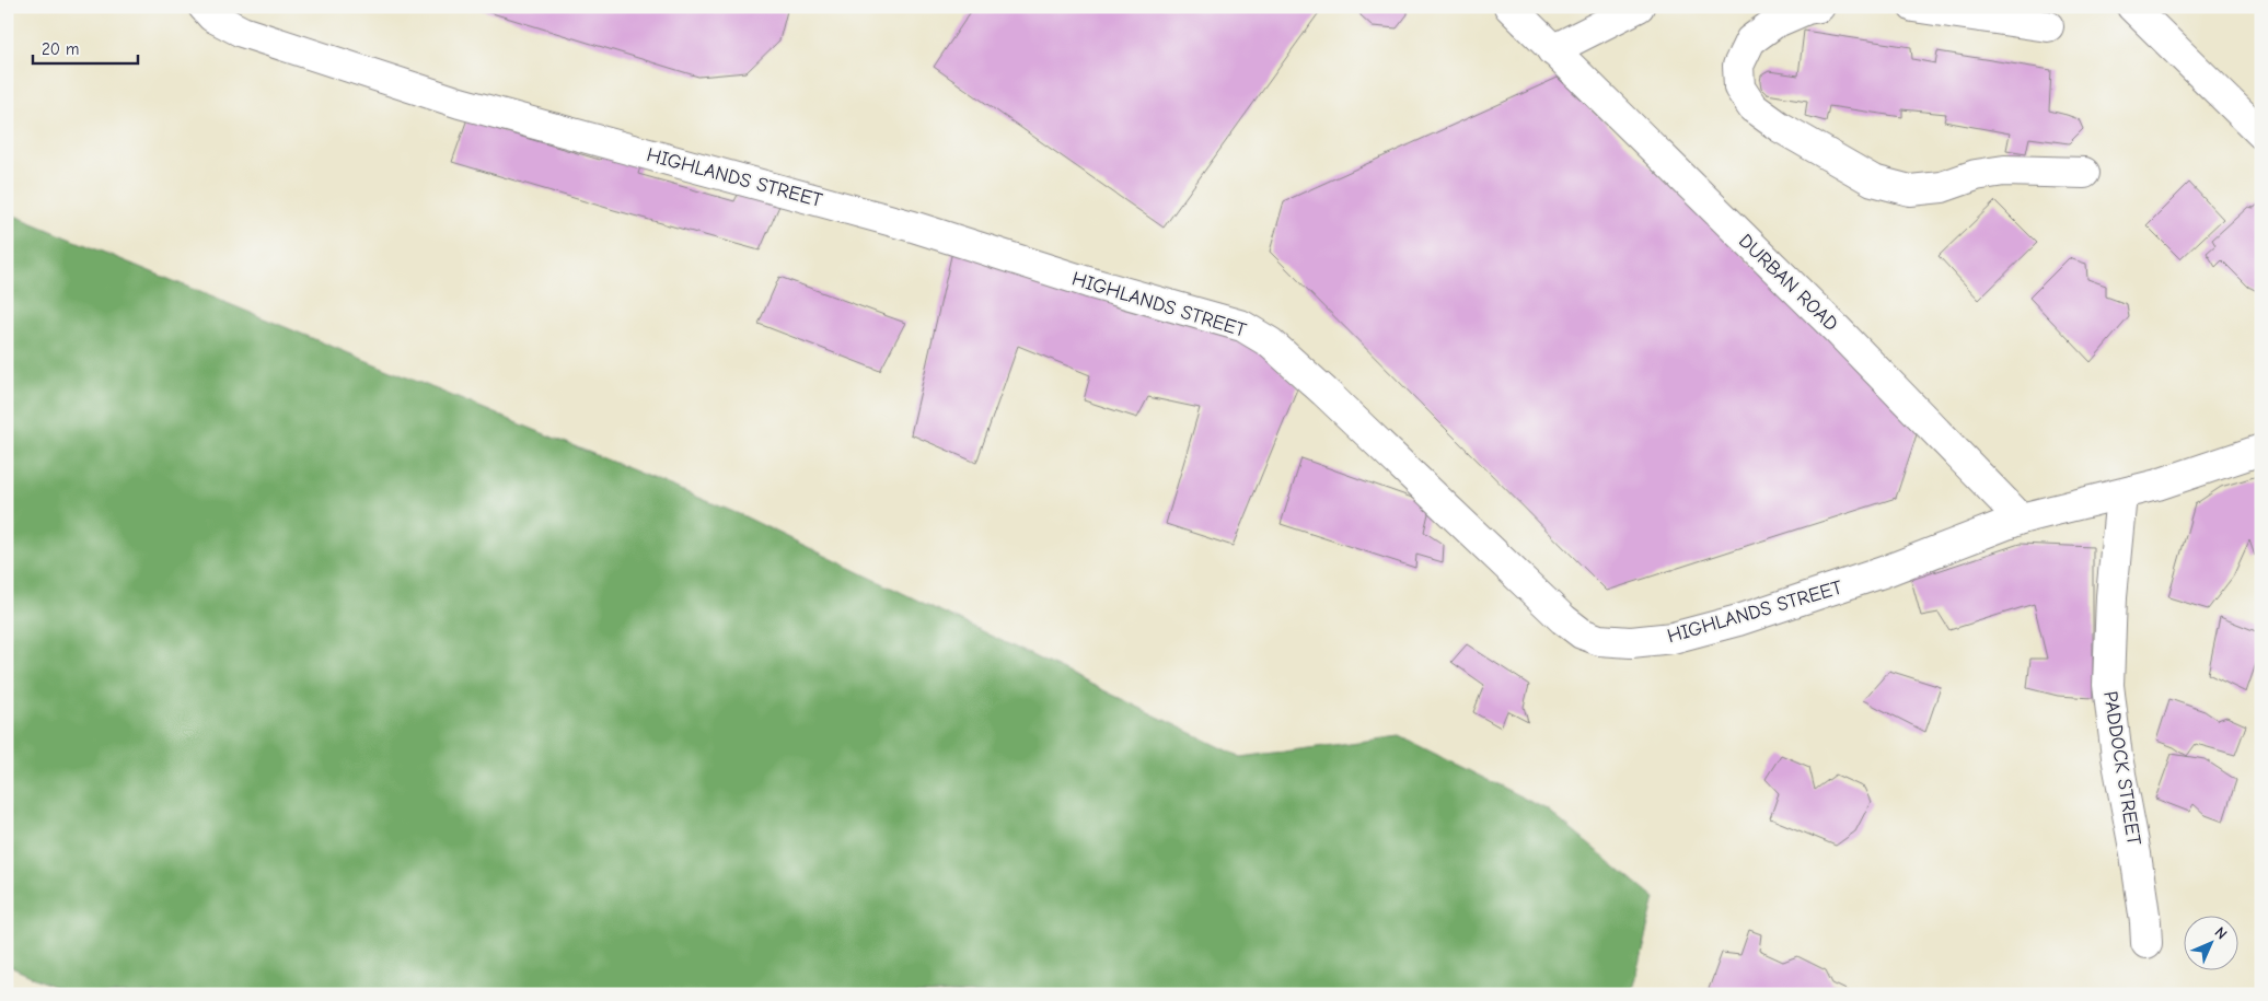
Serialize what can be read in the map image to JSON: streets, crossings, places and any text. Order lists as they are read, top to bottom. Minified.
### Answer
{"streets":{"street":["HIGHLANDS STREET","DURBAN ROAD","PADDOCK STREET"]},"crossings":[["HIGHLANDS STREET","DURBAN ROAD"],["HIGHLANDS STREET","PADDOCK STREET"]],"scale_bar":"20 m","north":"top right"}
